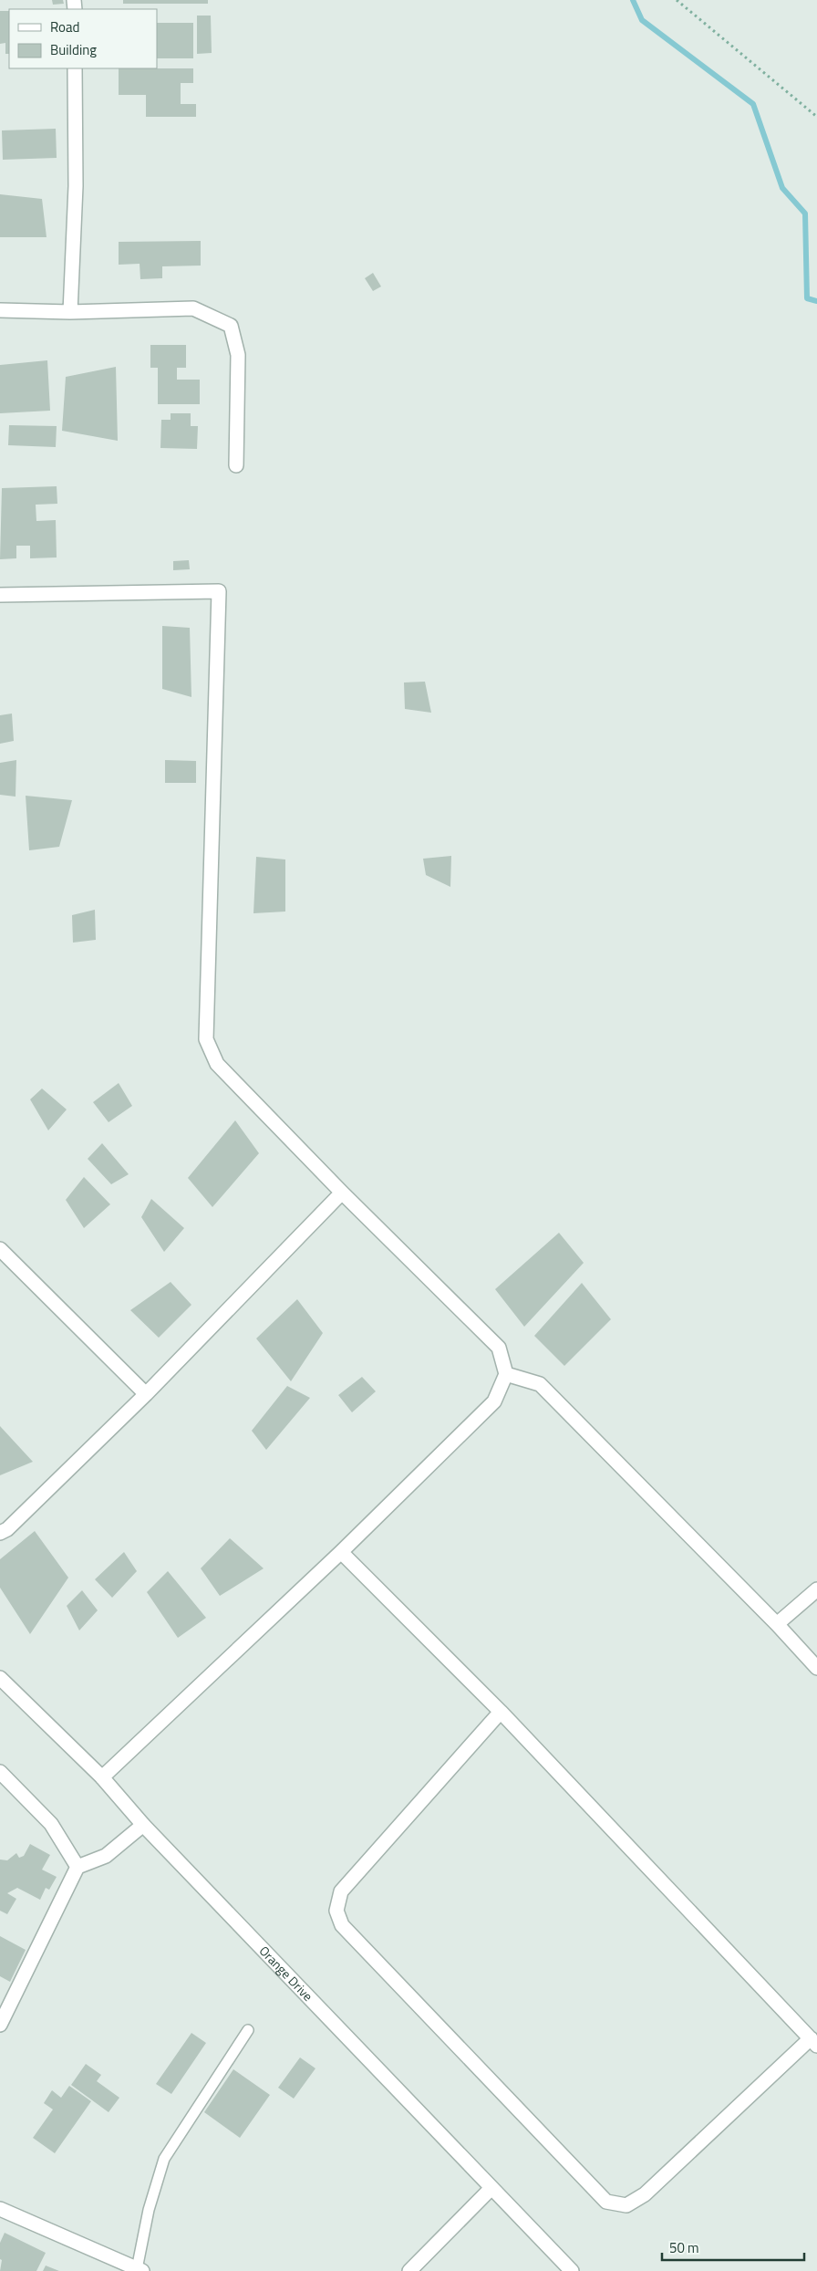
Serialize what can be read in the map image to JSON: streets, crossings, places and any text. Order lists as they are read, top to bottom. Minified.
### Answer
{"streets":{"street":["Orange Drive"]},"legend":["Road","Building"],"scale_bar":"50 m"}
